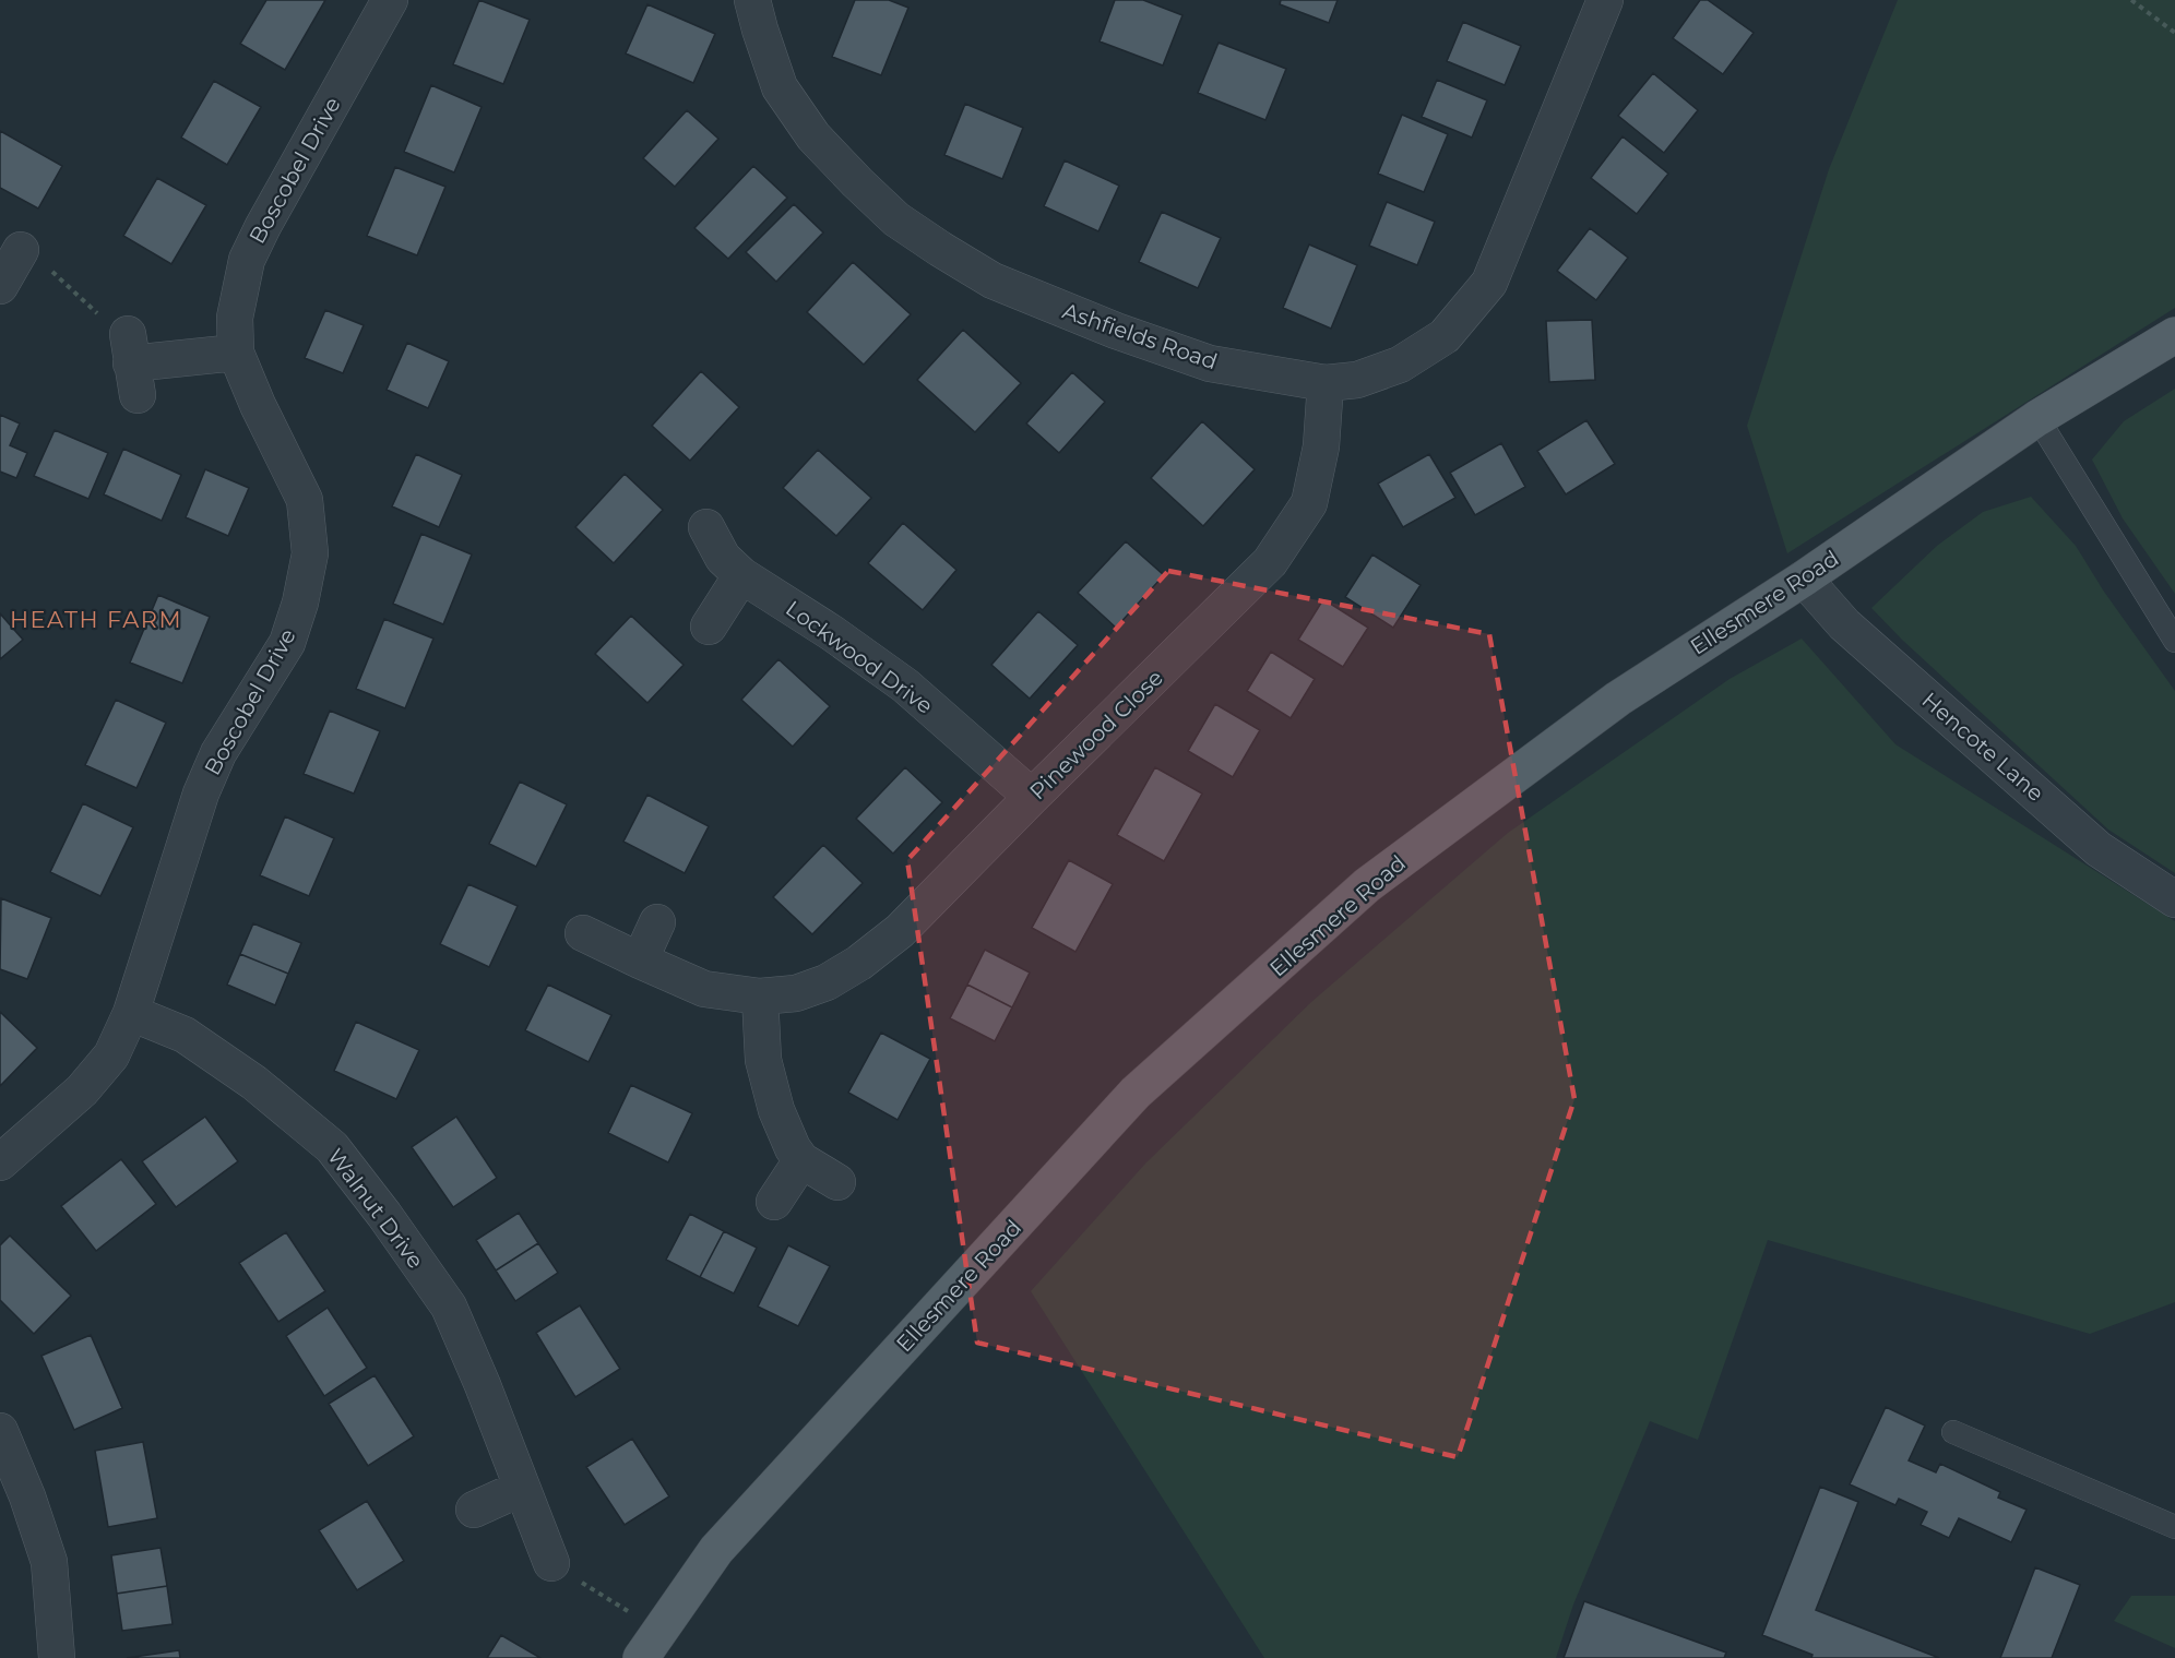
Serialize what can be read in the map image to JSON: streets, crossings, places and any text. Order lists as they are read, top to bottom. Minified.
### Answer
{"streets":{"main road":["Ellesmere Road"],"street":["Boscobel Drive","Ashfields Road","Lockwood Drive","Pinewood Close","Hencote Lane","Walnut Drive"]},"crossings":[["Boscobel Drive","Walnut Drive"],["Ashfields Road","Pinewood Close"],["Ellesmere Road","Hencote Lane"],["Lockwood Drive","Pinewood Close"]],"districts":["HEATH FARM"]}
